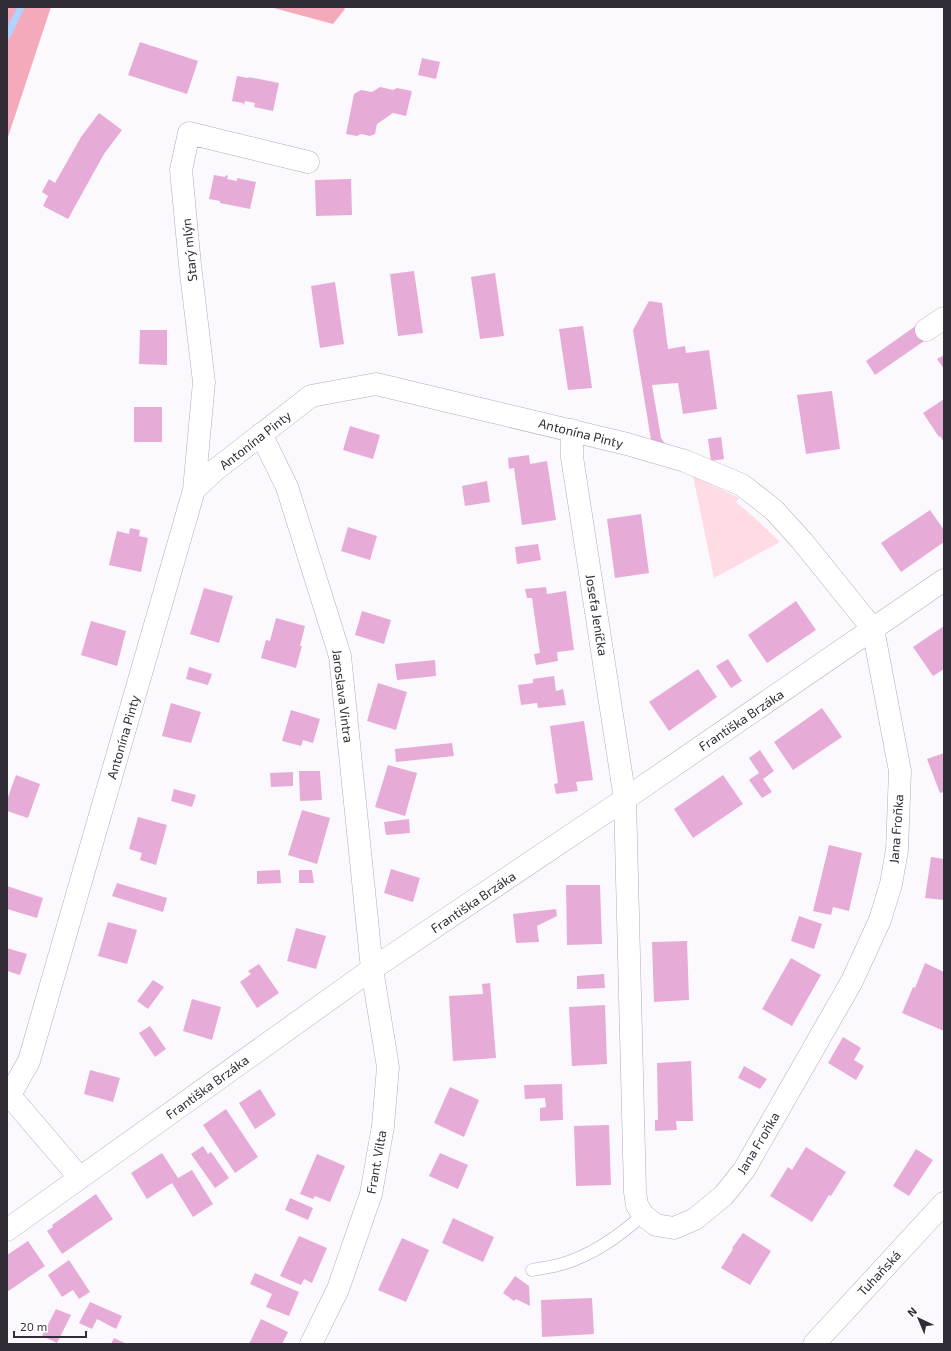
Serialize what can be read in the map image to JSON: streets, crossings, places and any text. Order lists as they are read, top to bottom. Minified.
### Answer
{"streets":{"street":["Starý mlýn","Antonína Pinty","Josefa Jeníčka","Jaroslava Vintra","Františka Brzáka","Jana Froňka","Frant. Vilta","Tuhaňská"]},"crossings":[["Starý mlýn","Antonína Pinty"],["Antonína Pinty","Josefa Jeníčka"],["Antonína Pinty","Jaroslava Vintra"],["Antonína Pinty","Františka Brzáka"],["Antonína Pinty","Jana Froňka"],["Josefa Jeníčka","Františka Brzáka"],["Jaroslava Vintra","Františka Brzáka"],["Jaroslava Vintra","Frant. Vilta"],["Františka Brzáka","Jana Froňka"],["Františka Brzáka","Frant. Vilta"]],"scale_bar":"20 m","north":"top left"}
